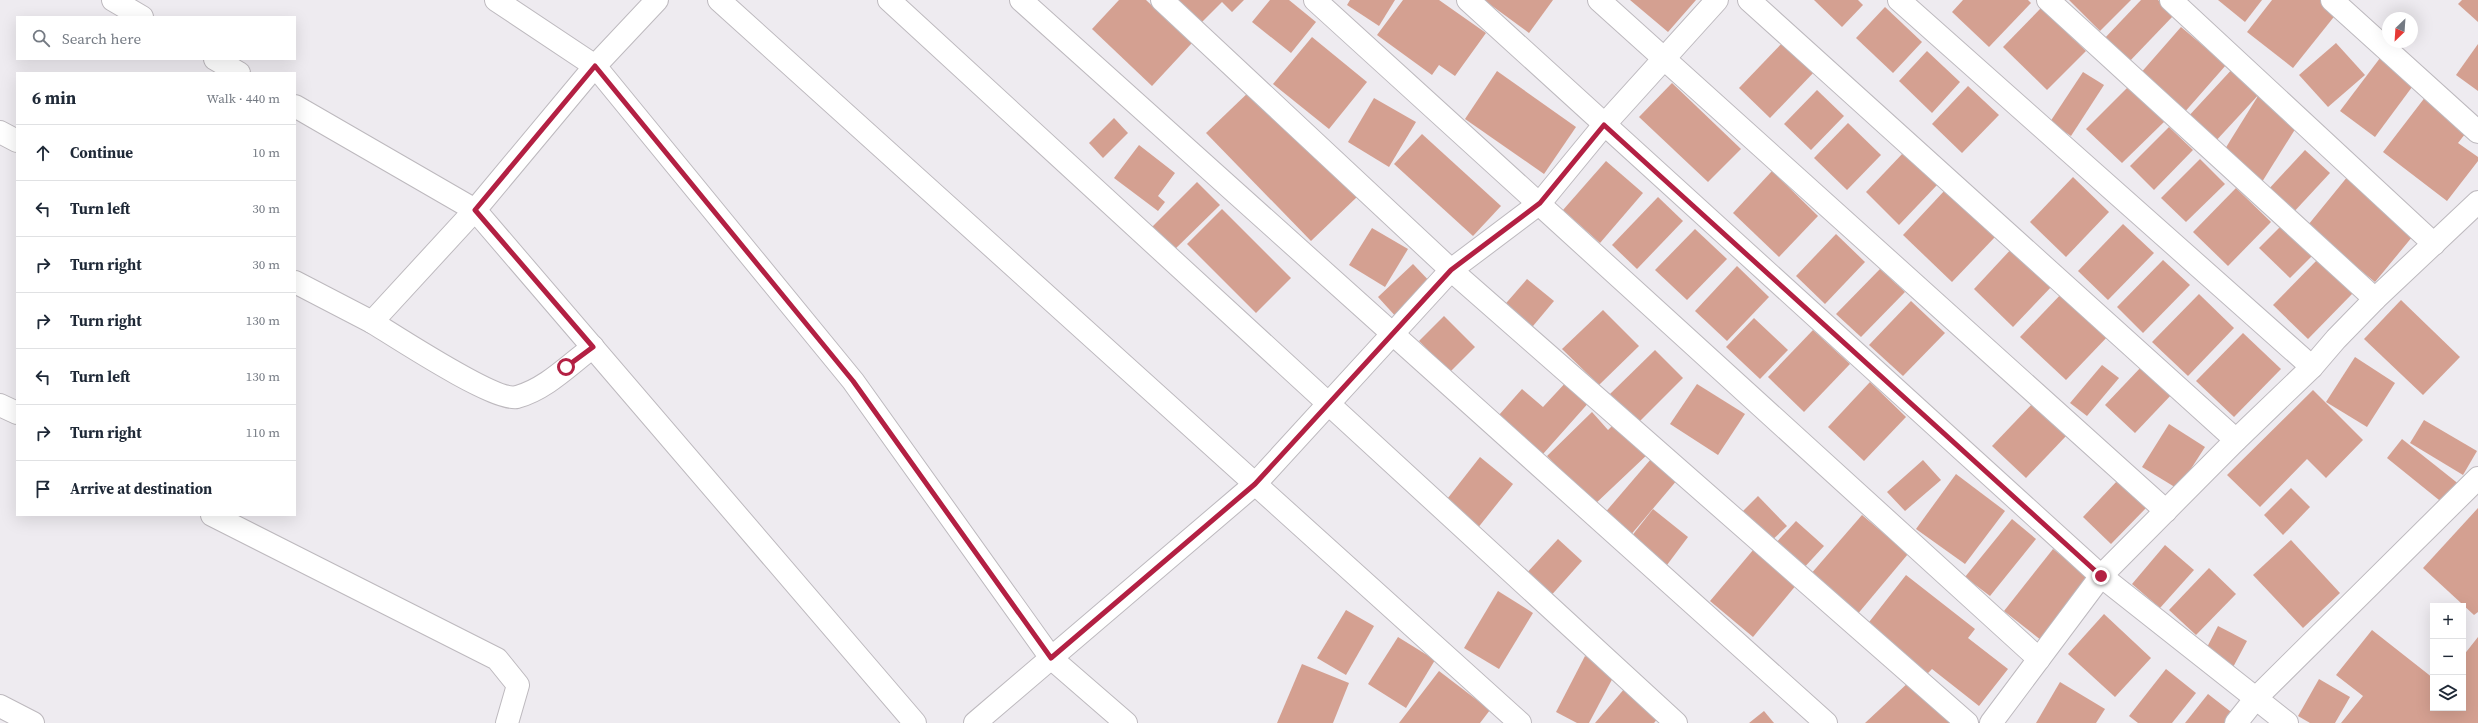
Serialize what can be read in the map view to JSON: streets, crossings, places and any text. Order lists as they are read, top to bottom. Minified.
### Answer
{"north":"bottom left","page":{"search":"Search here","heading":["6 min","Walk · 440 m"],"list":[["Continue","10 m"],["Turn left","30 m"],["Turn right","30 m"],["Turn right","130 m"],["Turn left","130 m"],["Turn right","110 m"],"Arrive at destination"],"map_buttons":["+","−"]}}
